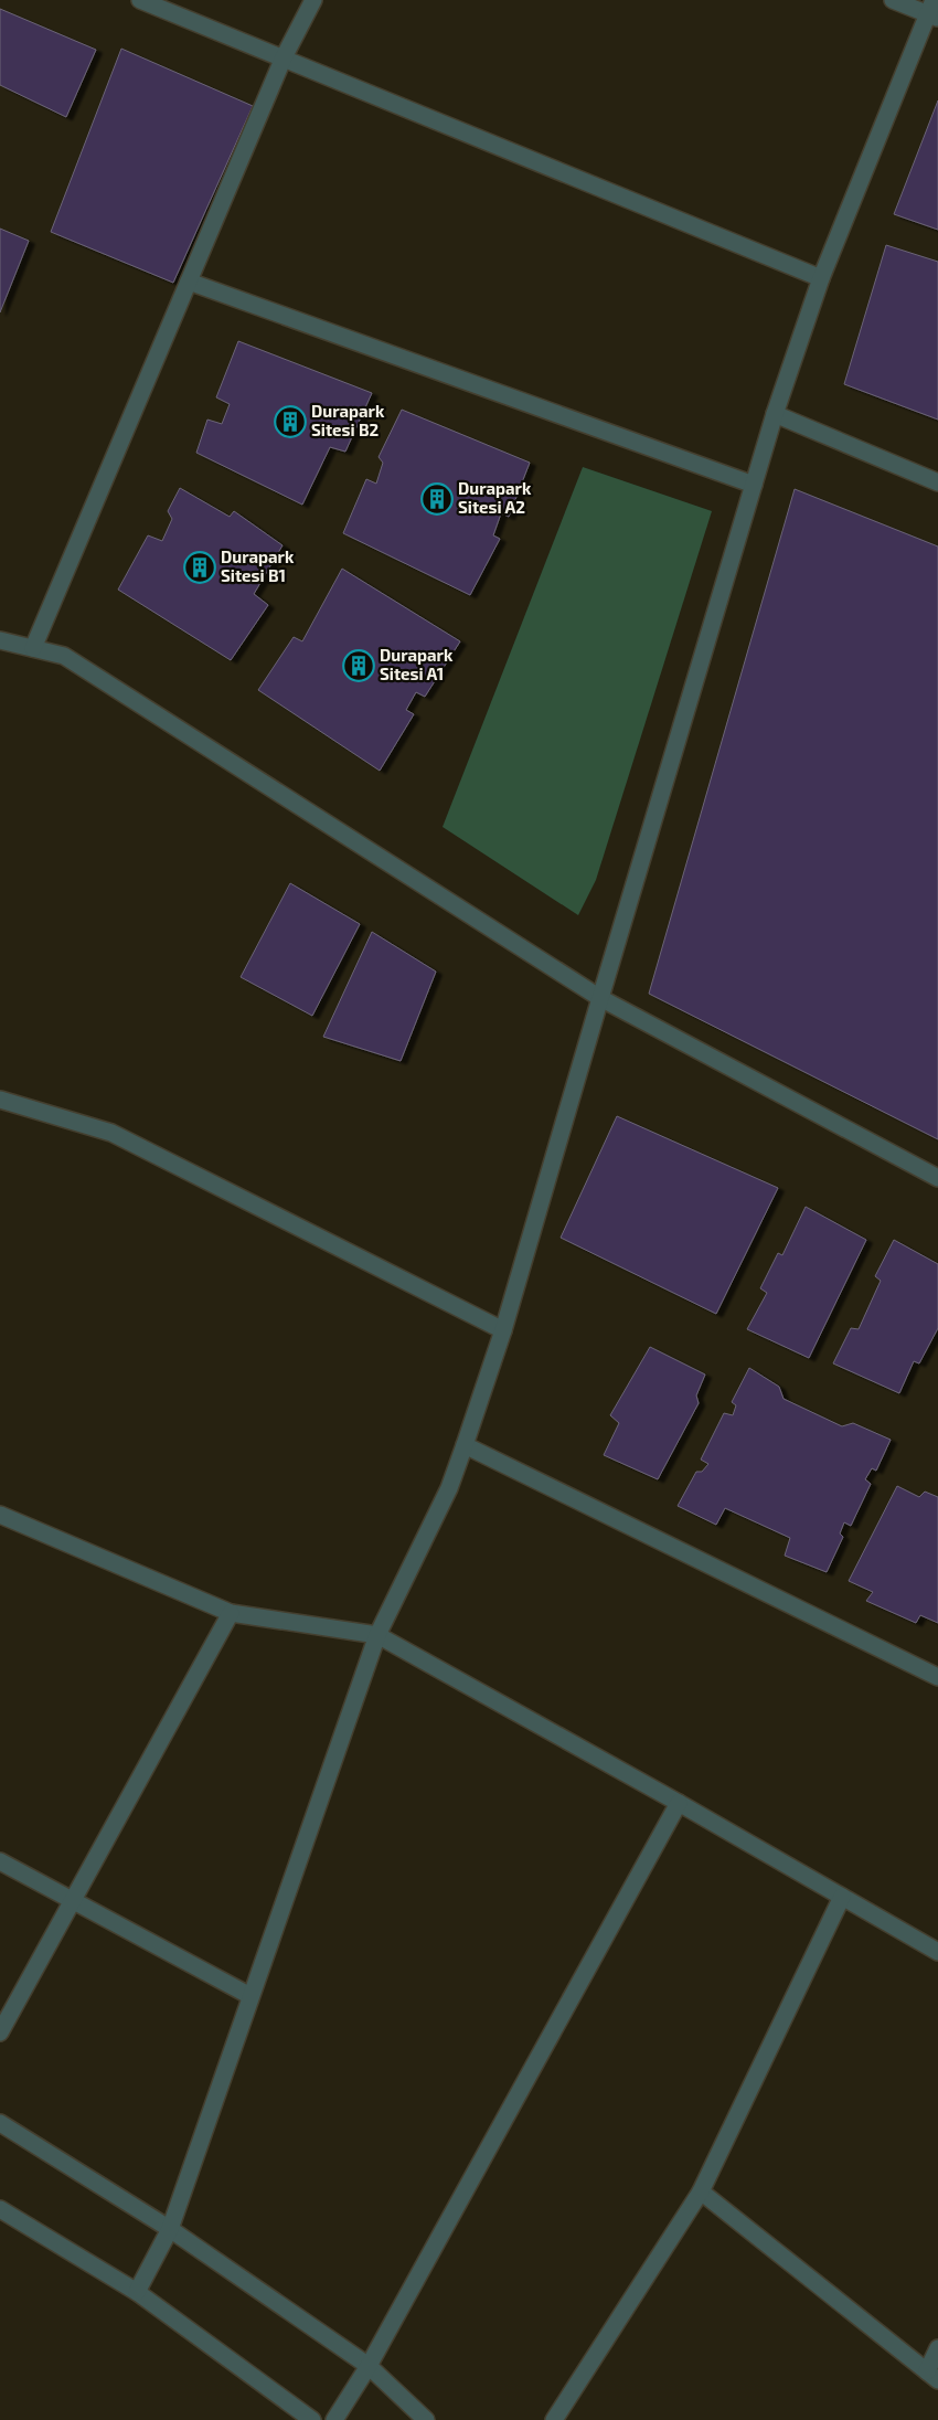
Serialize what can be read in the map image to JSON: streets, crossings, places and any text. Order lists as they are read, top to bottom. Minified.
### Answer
{"places":{"building":["Durapark Sitesi B2","Durapark Sitesi A2","Durapark Sitesi B1","Durapark Sitesi A1"]}}
